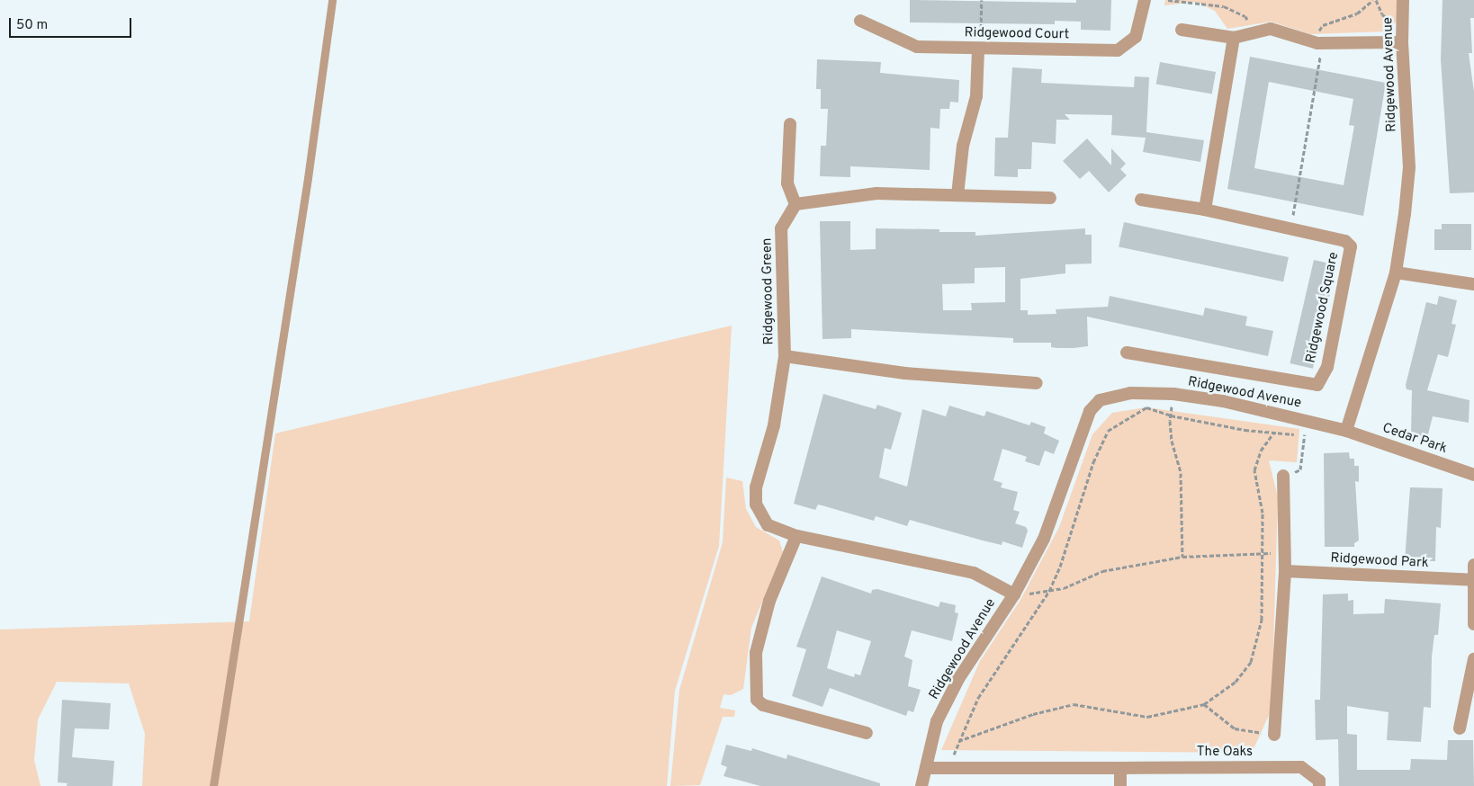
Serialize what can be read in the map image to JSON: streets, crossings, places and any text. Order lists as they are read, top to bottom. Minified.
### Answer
{"streets":{"street":["Ridgewood Court","Ridgewood Avenue","Ridgewood Green","Ridgewood Square","Cedar Park","Ridgewood Park","The Oaks"]},"crossings":[["Ridgewood Avenue","Ridgewood Green"],["Ridgewood Avenue","Cedar Park"],["Ridgewood Avenue","The Oaks"]],"scale_bar":"50 m"}
